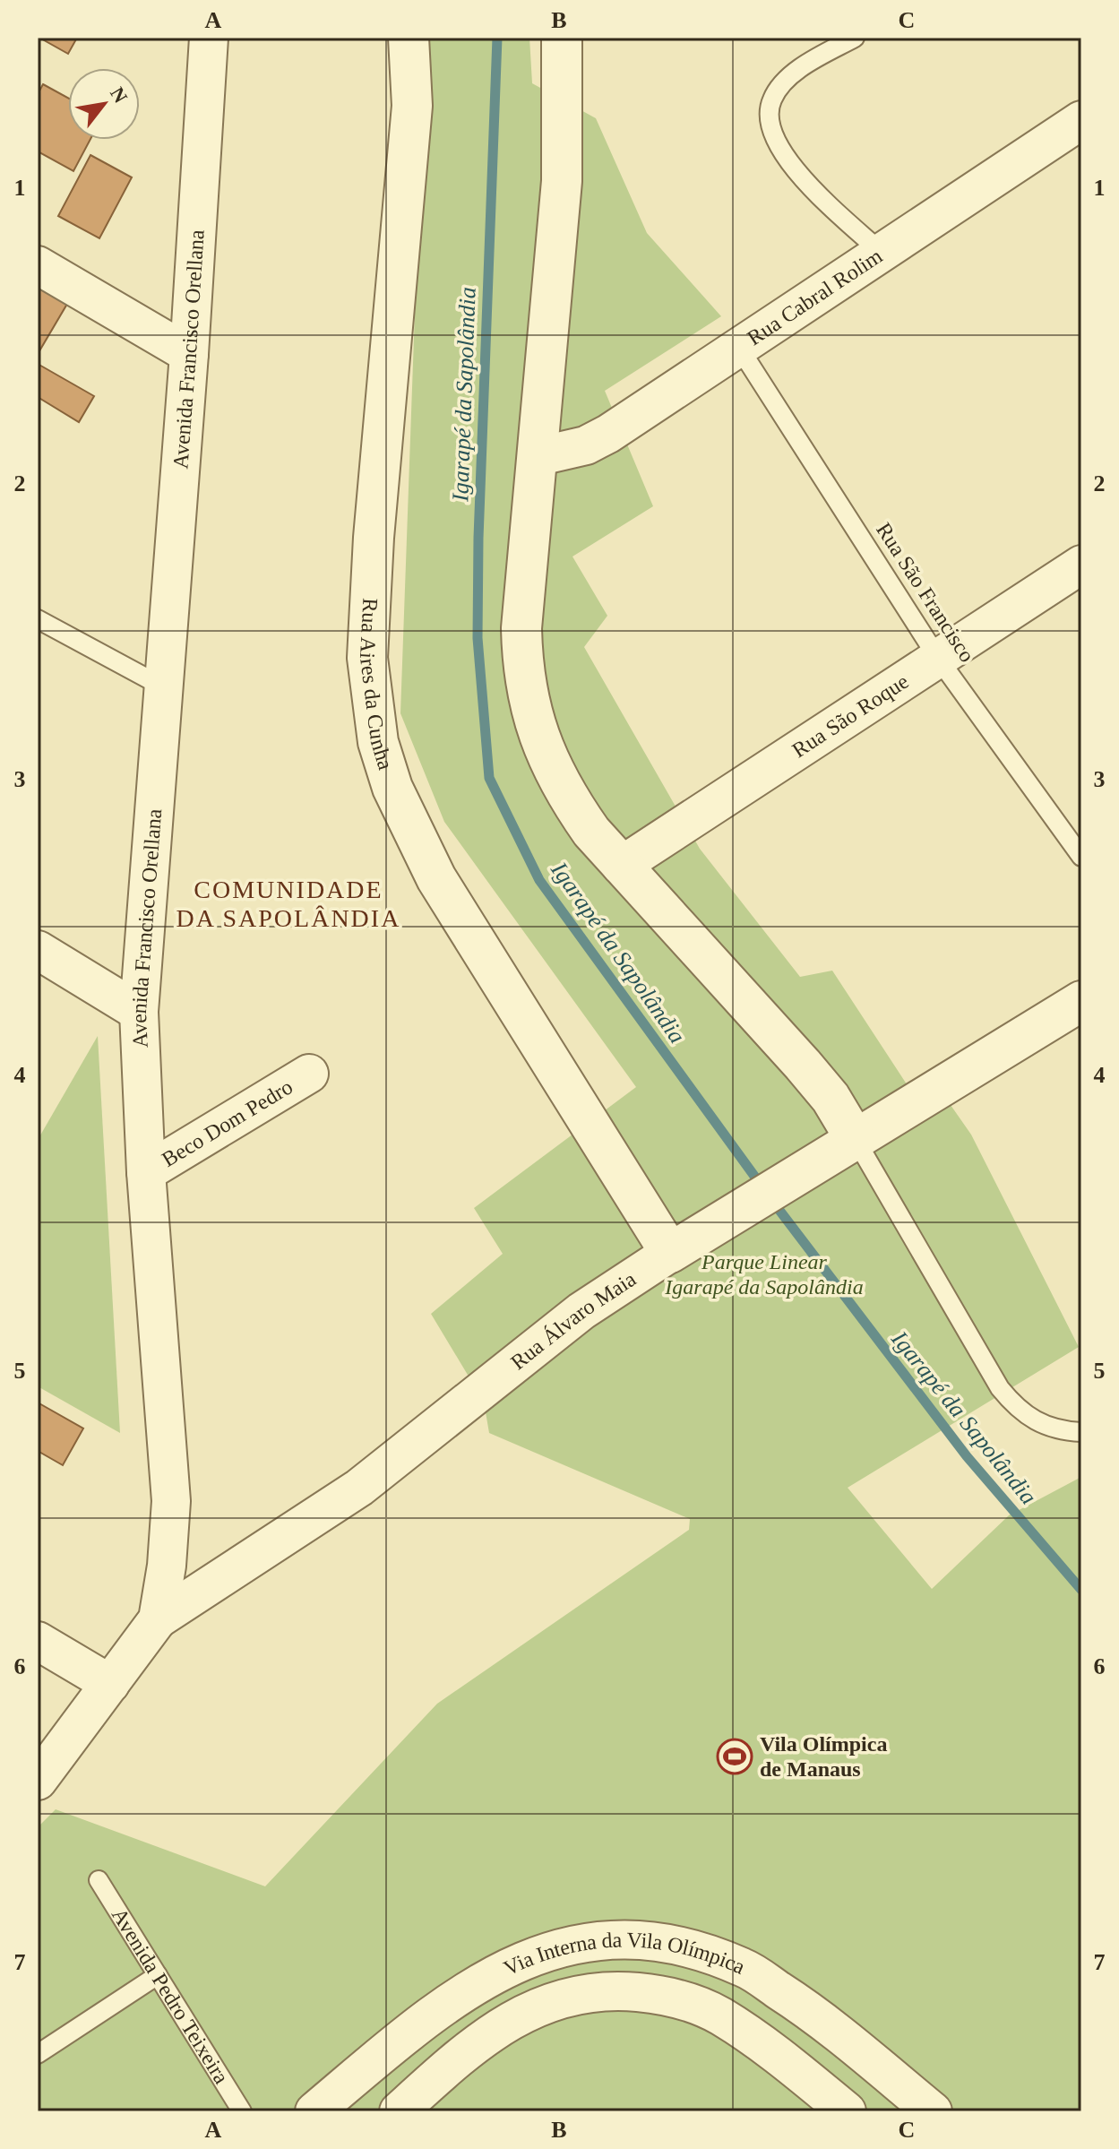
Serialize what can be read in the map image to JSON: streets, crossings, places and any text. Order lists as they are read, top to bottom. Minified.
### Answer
{"streets":{"street":["Rua Cabral Rolim","Avenida Francisco Orellana","Rua Aires da Cunha","Rua São Roque","Beco Dom Pedro","Rua Álvaro Maia","Via Interna da Vila Olímpica"],"lane":["Rua São Francisco","Avenida Pedro Teixeira"]},"crossings":[["Rua Cabral Rolim","Rua São Francisco"],["Avenida Francisco Orellana","Beco Dom Pedro"],["Avenida Francisco Orellana","Rua Álvaro Maia"],["Rua São Francisco","Rua São Roque"],["Rua Aires da Cunha","Rua Álvaro Maia"]],"districts":["COMUNIDADE DA SAPOLÂNDIA"],"water":["Igarapé da Sapolândia"],"parks":["Parque Linear Igarapé da Sapolândia"],"places":{"sports":["Vila Olímpica de Manaus"]},"north":"top right","grid":{"columns":["A","B","C"],"rows":["1","2","3","4","5","6","7"]}}
